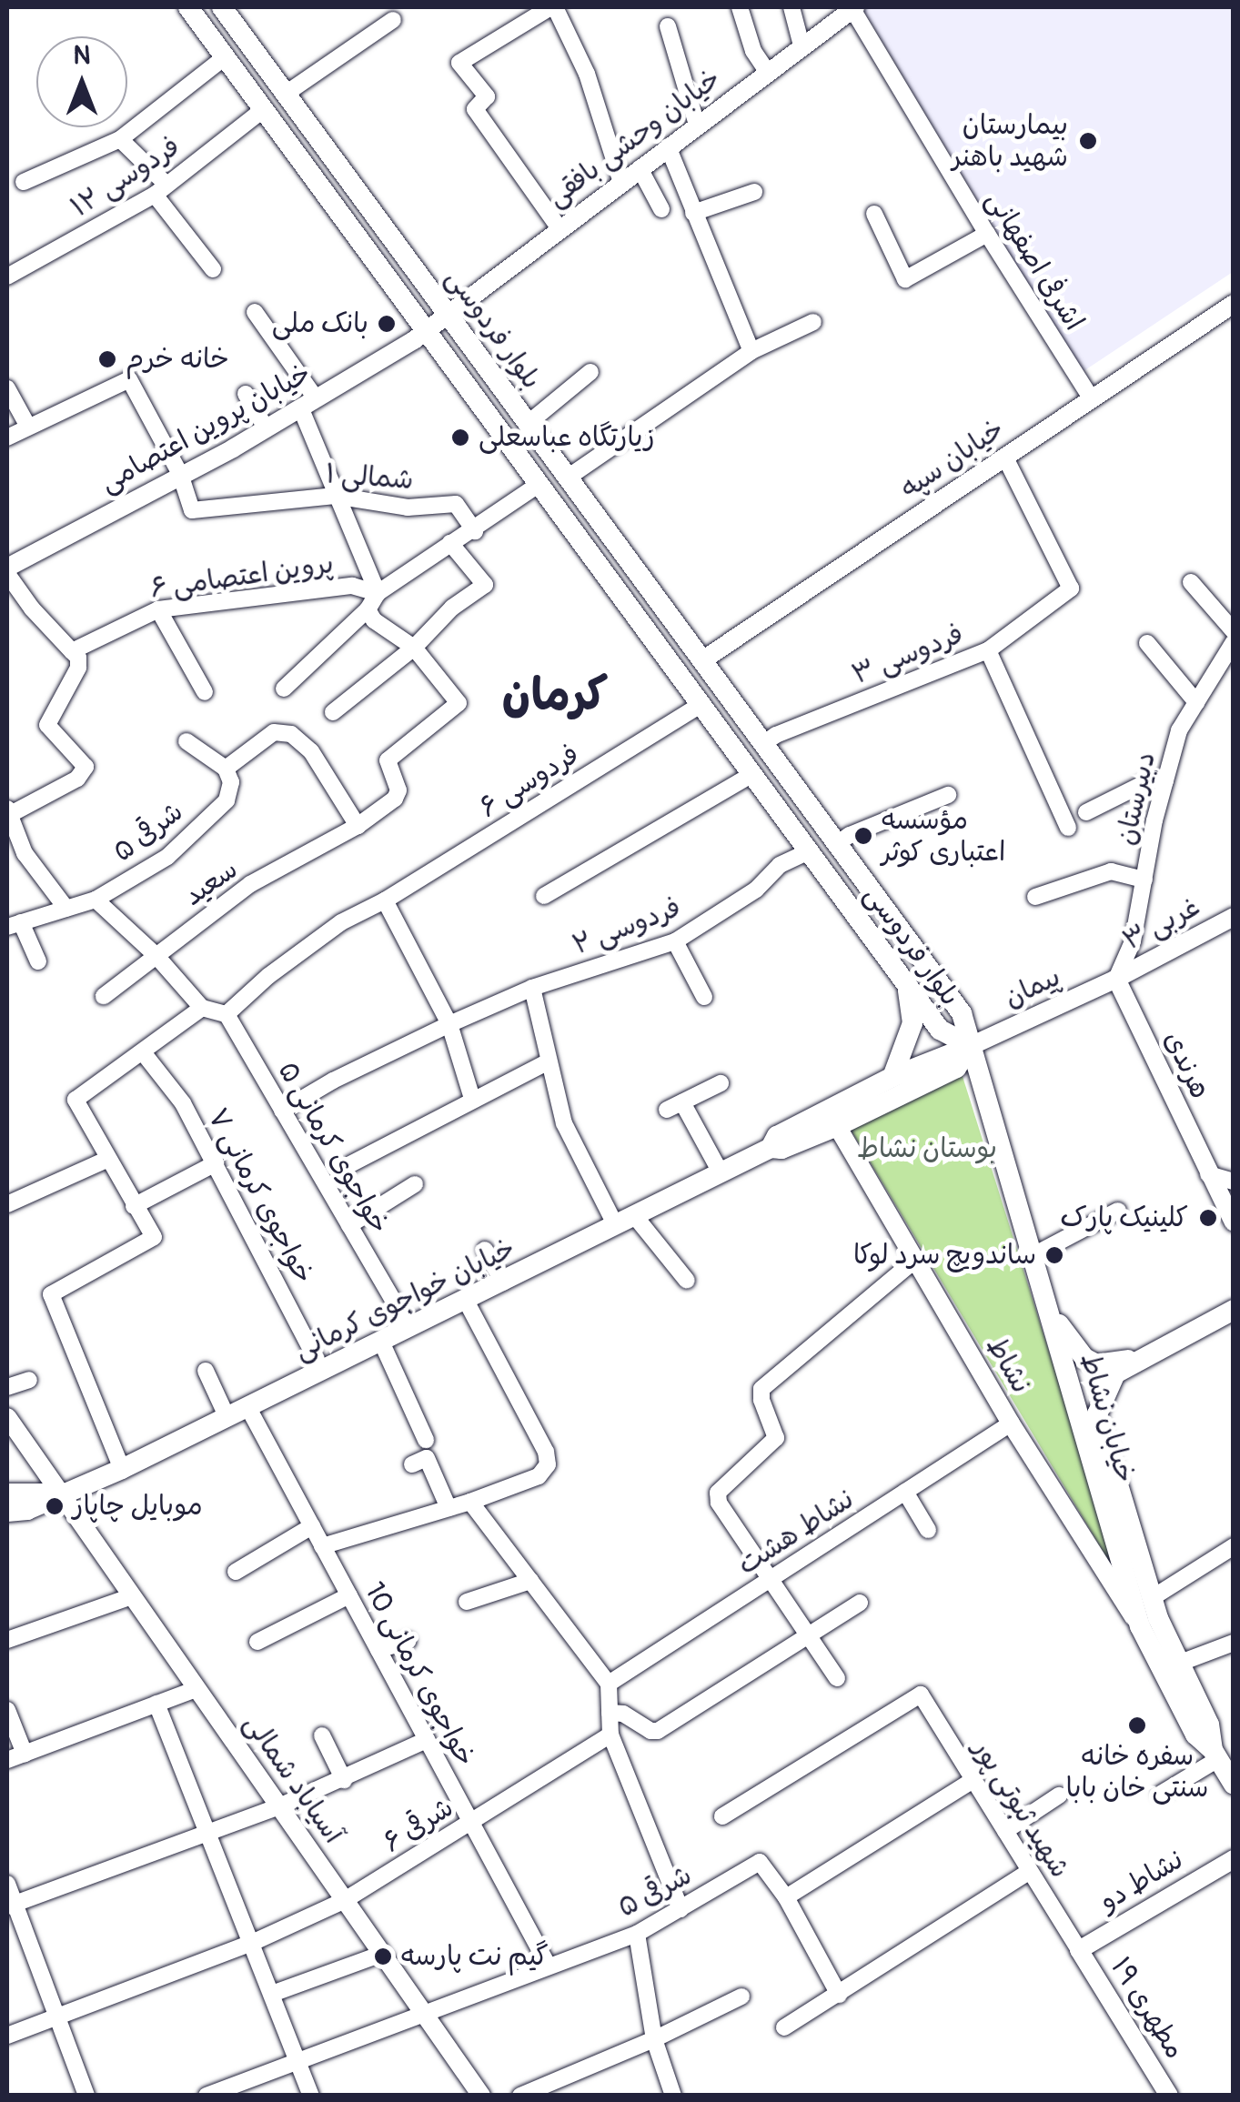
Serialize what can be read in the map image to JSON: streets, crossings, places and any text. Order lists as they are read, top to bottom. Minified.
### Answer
{"streets":{"main road":["بلوار فردوسی","خیابان خواجوی کرمانی","خیابان نشاط"],"street":["خیابان وحشی بافقی","فردوسی ۱۲","اشرفی اصفهانی","خیابان پروین اعتصامی","خیابان سپه","شمالی ۱","پروین اعتصامی ۶","فردوسی ۳","فردوسی ۶","دبیرستان","شرقی ۵","سعید","۳ غربی","فردوسی ۲","پیمان","هرندی","خواجوی کرمانی ۵","خواجوی کرمانی ۷","نشاط","نشاط هشت","خواجوی کرمانی 10","آسیاباد شمالی","شهید ثبوتی پور","شرقی ۶","نشاط دو","مطهری ۱۹"]},"crossings":[["خیابان وحشی بافقی","اشرفی اصفهانی"],["خیابان وحشی بافقی","بلوار فردوسی"],["خیابان وحشی بافقی","خیابان پروین اعتصامی"],["فردوسی ۱۲","بلوار فردوسی"],["اشرفی اصفهانی","خیابان سپه"],["بلوار فردوسی","خیابان پروین اعتصامی"],["بلوار فردوسی","خیابان سپه"],["بلوار فردوسی","فردوسی ۳"],["بلوار فردوسی","فردوسی ۶"],["بلوار فردوسی","فردوسی ۲"],["بلوار فردوسی","پیمان"],["بلوار فردوسی","خیابان نشاط"],["خیابان پروین اعتصامی","شمالی ۱"],["فردوسی ۶","خواجوی کرمانی ۵"],["دبیرستان","۳ غربی"],["دبیرستان","پیمان"],["دبیرستان","هرندی"],["شرقی ۵","خواجوی کرمانی 10"],["شرقی ۵","آسیاباد شمالی"],["۳ غربی","پیمان"],["۳ غربی","هرندی"],["فردوسی ۲","خواجوی کرمانی ۵"],["پیمان","هرندی"],["پیمان","خیابان نشاط"],["خواجوی کرمانی ۵","خیابان خواجوی کرمانی"],["خواجوی کرمانی ۷","خیابان خواجوی کرمانی"],["خیابان خواجوی کرمانی","خواجوی کرمانی 10"],["خیابان خواجوی کرمانی","آسیاباد شمالی"],["نشاط","خیابان نشاط"],["نشاط","نشاط هشت"],["خواجوی کرمانی 10","شرقی ۶"],["آسیاباد شمالی","شرقی ۶"],["شهید ثبوتی پور","نشاط دو"],["شهید ثبوتی پور","مطهری ۱۹"],["نشاط دو","مطهری ۱۹"]],"districts":["کرمان"],"parks":["بوستان نشاط"],"places":["بیمارستان شهید باهنر","بانک ملی","خانه خرم","زیارتگاه عباسعلی","مؤسسه اعتباری کوثر","کلینیک پارک","ساندویچ سرد لوکا","موبایل چاپار","سفره خانه سنتی خان بابا","گیم نت پارسه"],"north":"top"}
